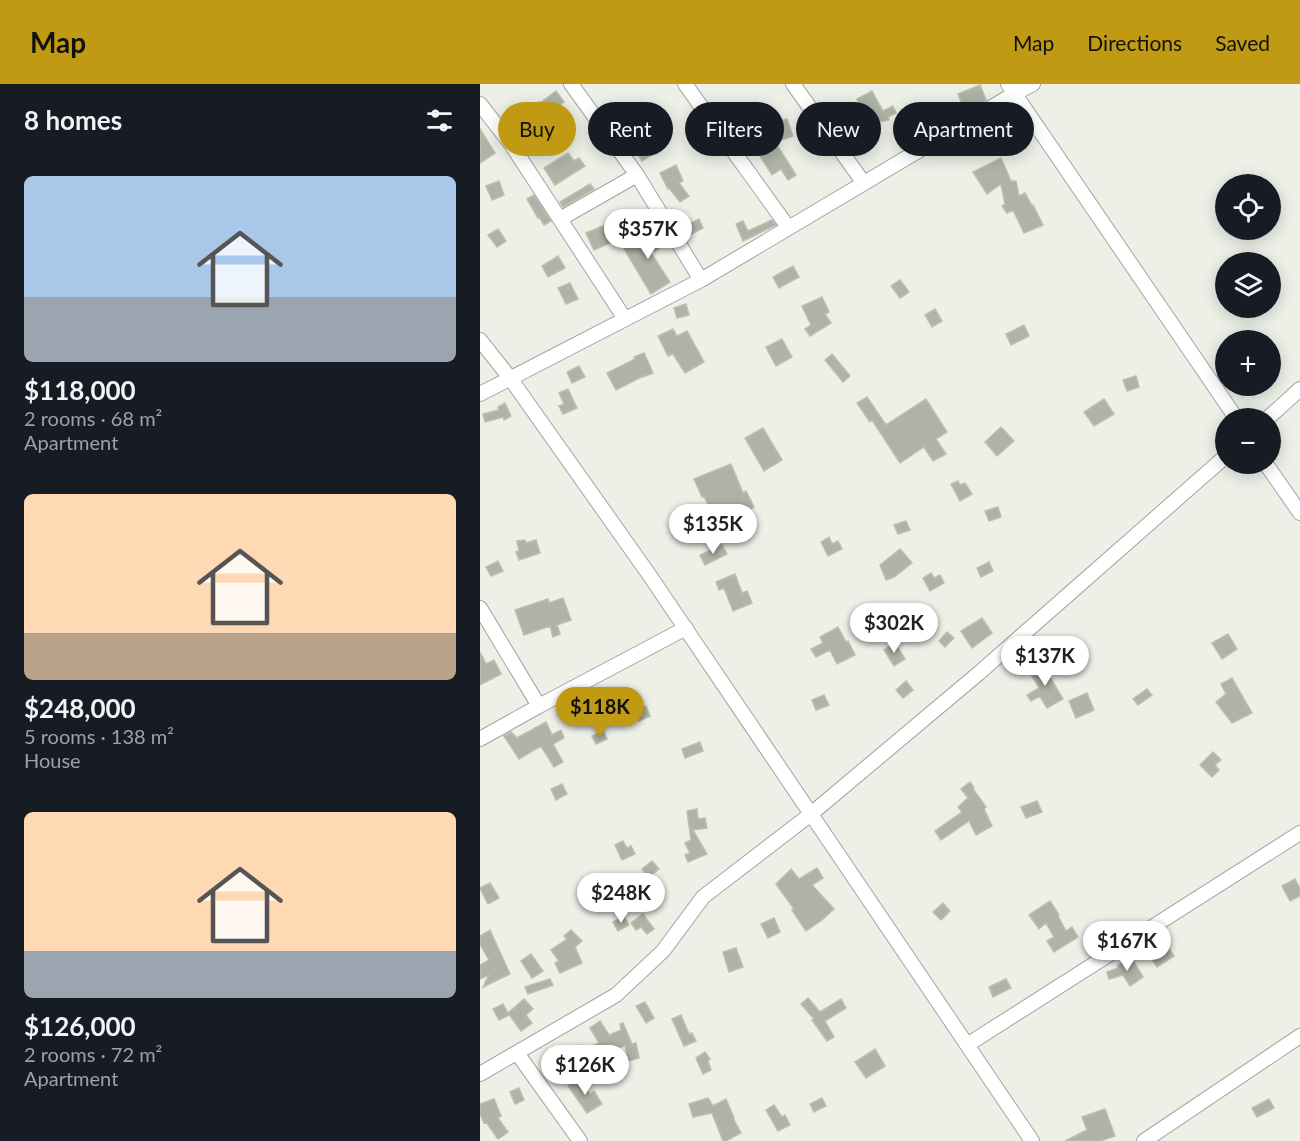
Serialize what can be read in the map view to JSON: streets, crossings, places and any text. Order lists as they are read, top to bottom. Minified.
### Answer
{"page":{"header":"Map","nav":["Map","Directions","Saved"],"heading":"8 homes","chip":["Buy","Rent","Filters","New","Apartment"],"list":[{"name":"$118,000","note":"2 rooms · 68 m² · Apartment"},{"name":"$248,000","note":"5 rooms · 138 m² · House"},{"name":"$126,000","note":"2 rooms · 72 m² · Apartment"}],"map_buttons":["+","−"],"price":["$357K","$135K","$302K","$137K","$118K","$248K","$167K","$126K"]}}
